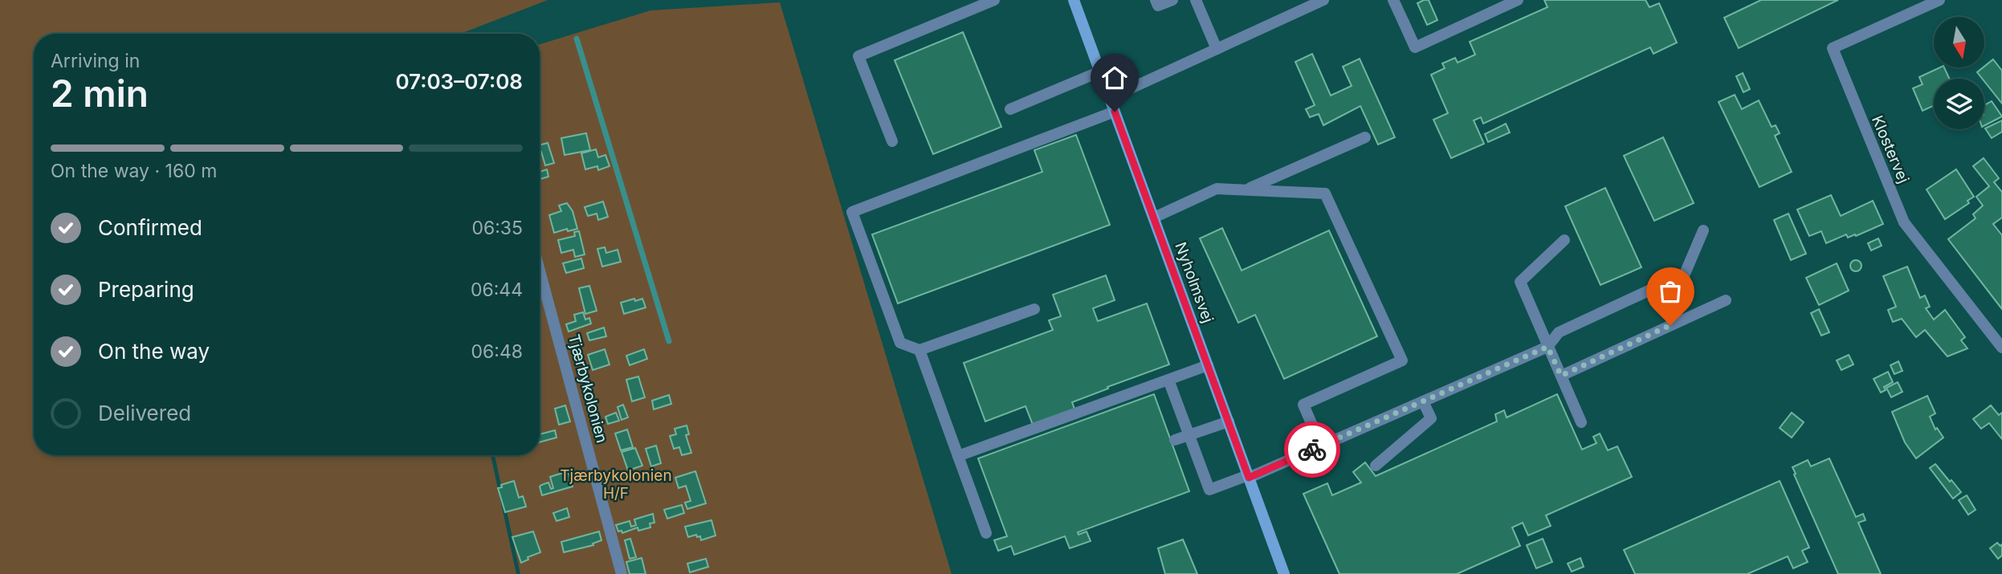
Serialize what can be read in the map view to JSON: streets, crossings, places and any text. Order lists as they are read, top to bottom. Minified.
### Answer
{"streets":{"street":["Klostervej","Nyholmsvej","Tjærbykolonien"]},"parks":["Tjærbykolonien H/F"],"north":"bottom","page":{"heading":["2 min","Arriving in","07:03–07:08"],"bar":"On the way · 160 m","list":[["Confirmed","06:35"],["Preparing","06:44"],["On the way","06:48"],"Delivered"]}}
